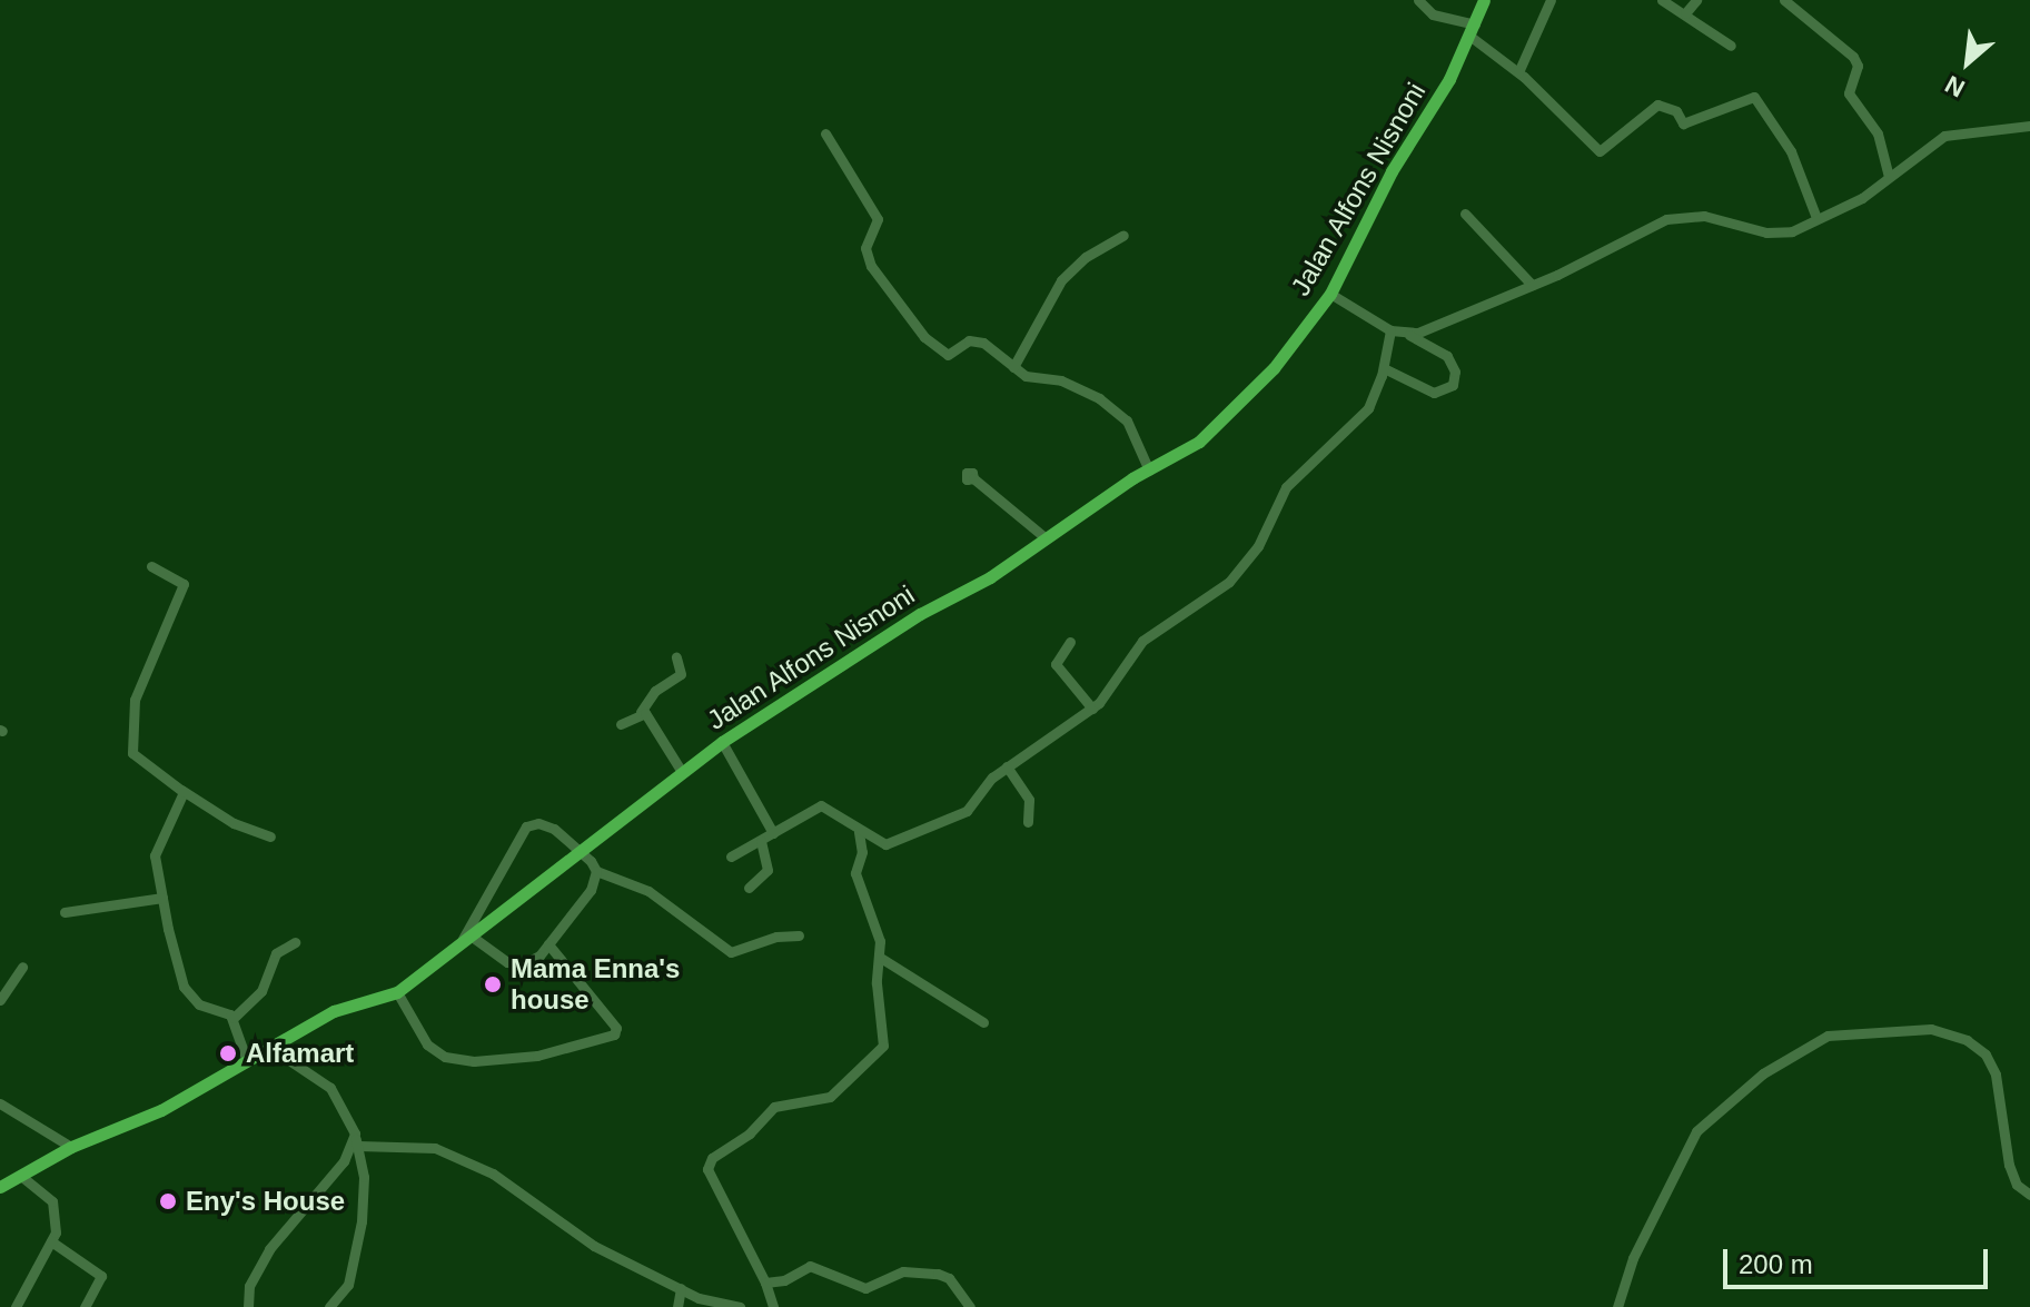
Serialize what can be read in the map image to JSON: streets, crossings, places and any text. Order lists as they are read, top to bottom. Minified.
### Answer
{"streets":{"main road":["Jalan Alfons Nisnoni"]},"places":["Mama Enna's house","Alfamart","Eny's House"],"scale_bar":"200 m","north":"bottom left"}
